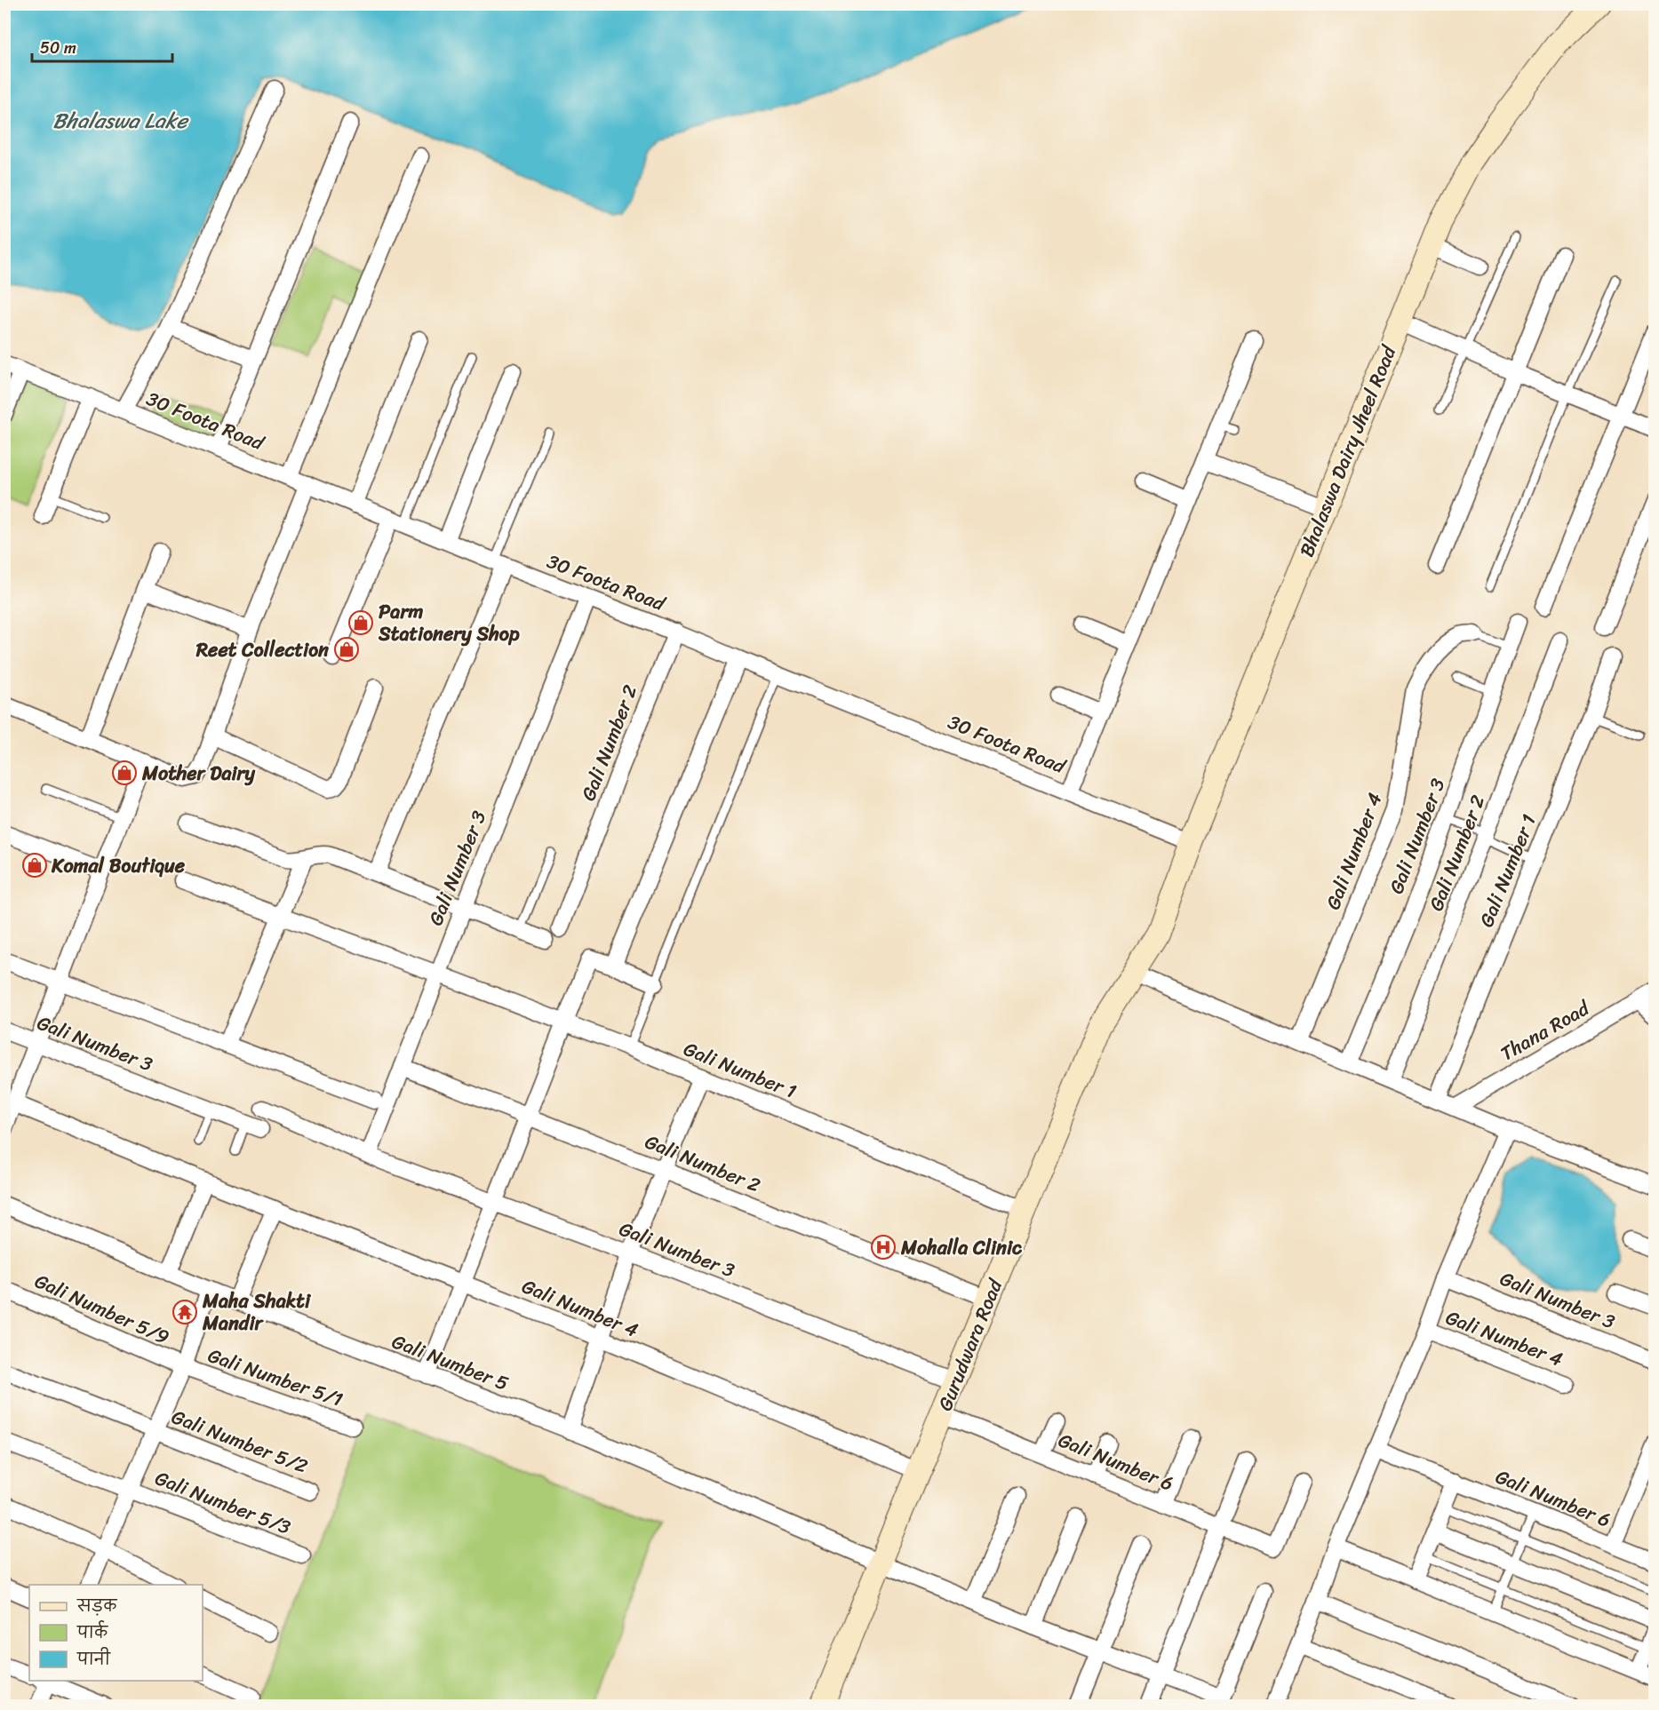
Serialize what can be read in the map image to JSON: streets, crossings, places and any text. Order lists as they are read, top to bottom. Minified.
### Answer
{"streets":{"street":["30 Foota Road","Bhalaswa Dairy Jheel Road","Gali Number 2","Gali Number 3","Gali Number 4","Gali Number 1","Thana Road","Gali Number 5/9","Gurudwara Road","Gali Number 5","Gali Number 5/1","Gali Number 5/2","Gali Number 6","Gali Number 5/3"]},"crossings":[["30 Foota Road","Bhalaswa Dairy Jheel Road"],["30 Foota Road","Gali Number 2"],["30 Foota Road","Gali Number 3"],["Bhalaswa Dairy Jheel Road","Gurudwara Road"],["Gali Number 2","Gali Number 3"],["Gali Number 2","Gurudwara Road"],["Gali Number 3","Gali Number 1"],["Gali Number 3","Gurudwara Road"],["Gali Number 4","Gurudwara Road"],["Gali Number 1","Gurudwara Road"],["Gali Number 5/9","Gali Number 5/1"],["Gurudwara Road","Gali Number 5"],["Gurudwara Road","Gali Number 6"]],"water":["Bhalaswa Lake"],"places":{"shop":["Parm Stationery Shop","Reet Collection","Mother Dairy","Komal Boutique"],"hospital":["Mohalla Clinic"],"temple":["Maha Shakti Mandir"]},"legend":["सड़क","पार्क","पानी"],"scale_bar":"50 m"}
